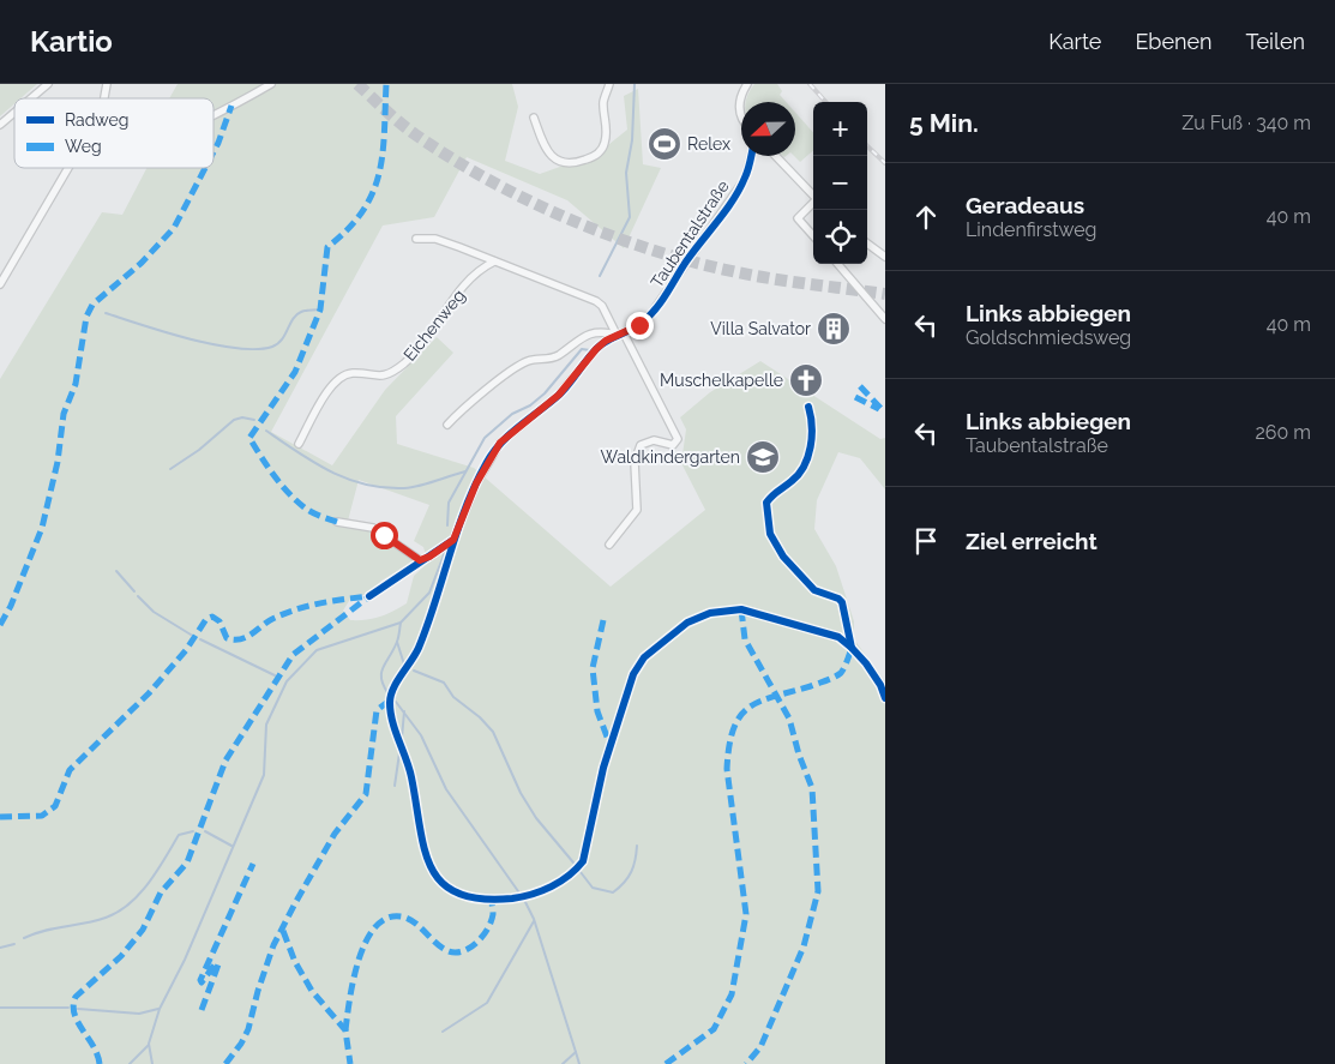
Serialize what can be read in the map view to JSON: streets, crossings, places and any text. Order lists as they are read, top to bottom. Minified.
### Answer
{"streets":{"street":["Taubentalstraße","Eichenweg"]},"places":{"sports":["Relex"],"building":["Villa Salvator"],"church":["Muschelkapelle"],"school or university":["Waldkindergarten"]},"legend":["Radweg","Weg"],"north":"left","page":{"header":"Kartio","nav":["Karte","Ebenen","Teilen"],"heading":["5 Min.","Zu Fuß · 340 m"],"map_buttons":["+","−"],"list":[["Geradeaus","Lindenfirstweg","40 m"],["Links abbiegen","Goldschmiedsweg","40 m"],["Links abbiegen","Taubentalstraße","260 m"],"Ziel erreicht"]}}
